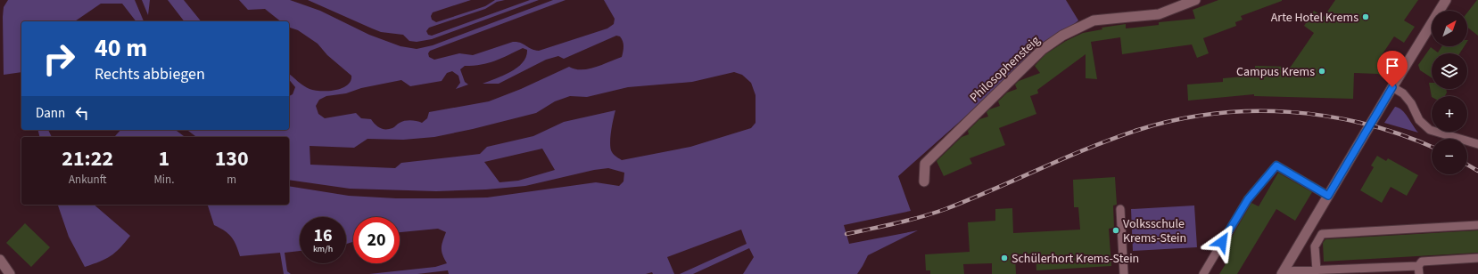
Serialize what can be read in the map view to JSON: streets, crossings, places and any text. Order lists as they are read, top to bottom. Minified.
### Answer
{"streets":{"street":["Philosophensteig"]},"places":["Arte Hotel Krems","Campus Krems","Volksschule Krems-Stein","Schülerhort Krems-Stein"],"north":"top right","page":{"map_buttons":["+","−"],"turn":["40 m","Rechts abbiegen"],"then":"Dann","eta":["21:22","Ankunft","1","Min.","130","m"],"speed":"16 km/h","limit":"20"}}
